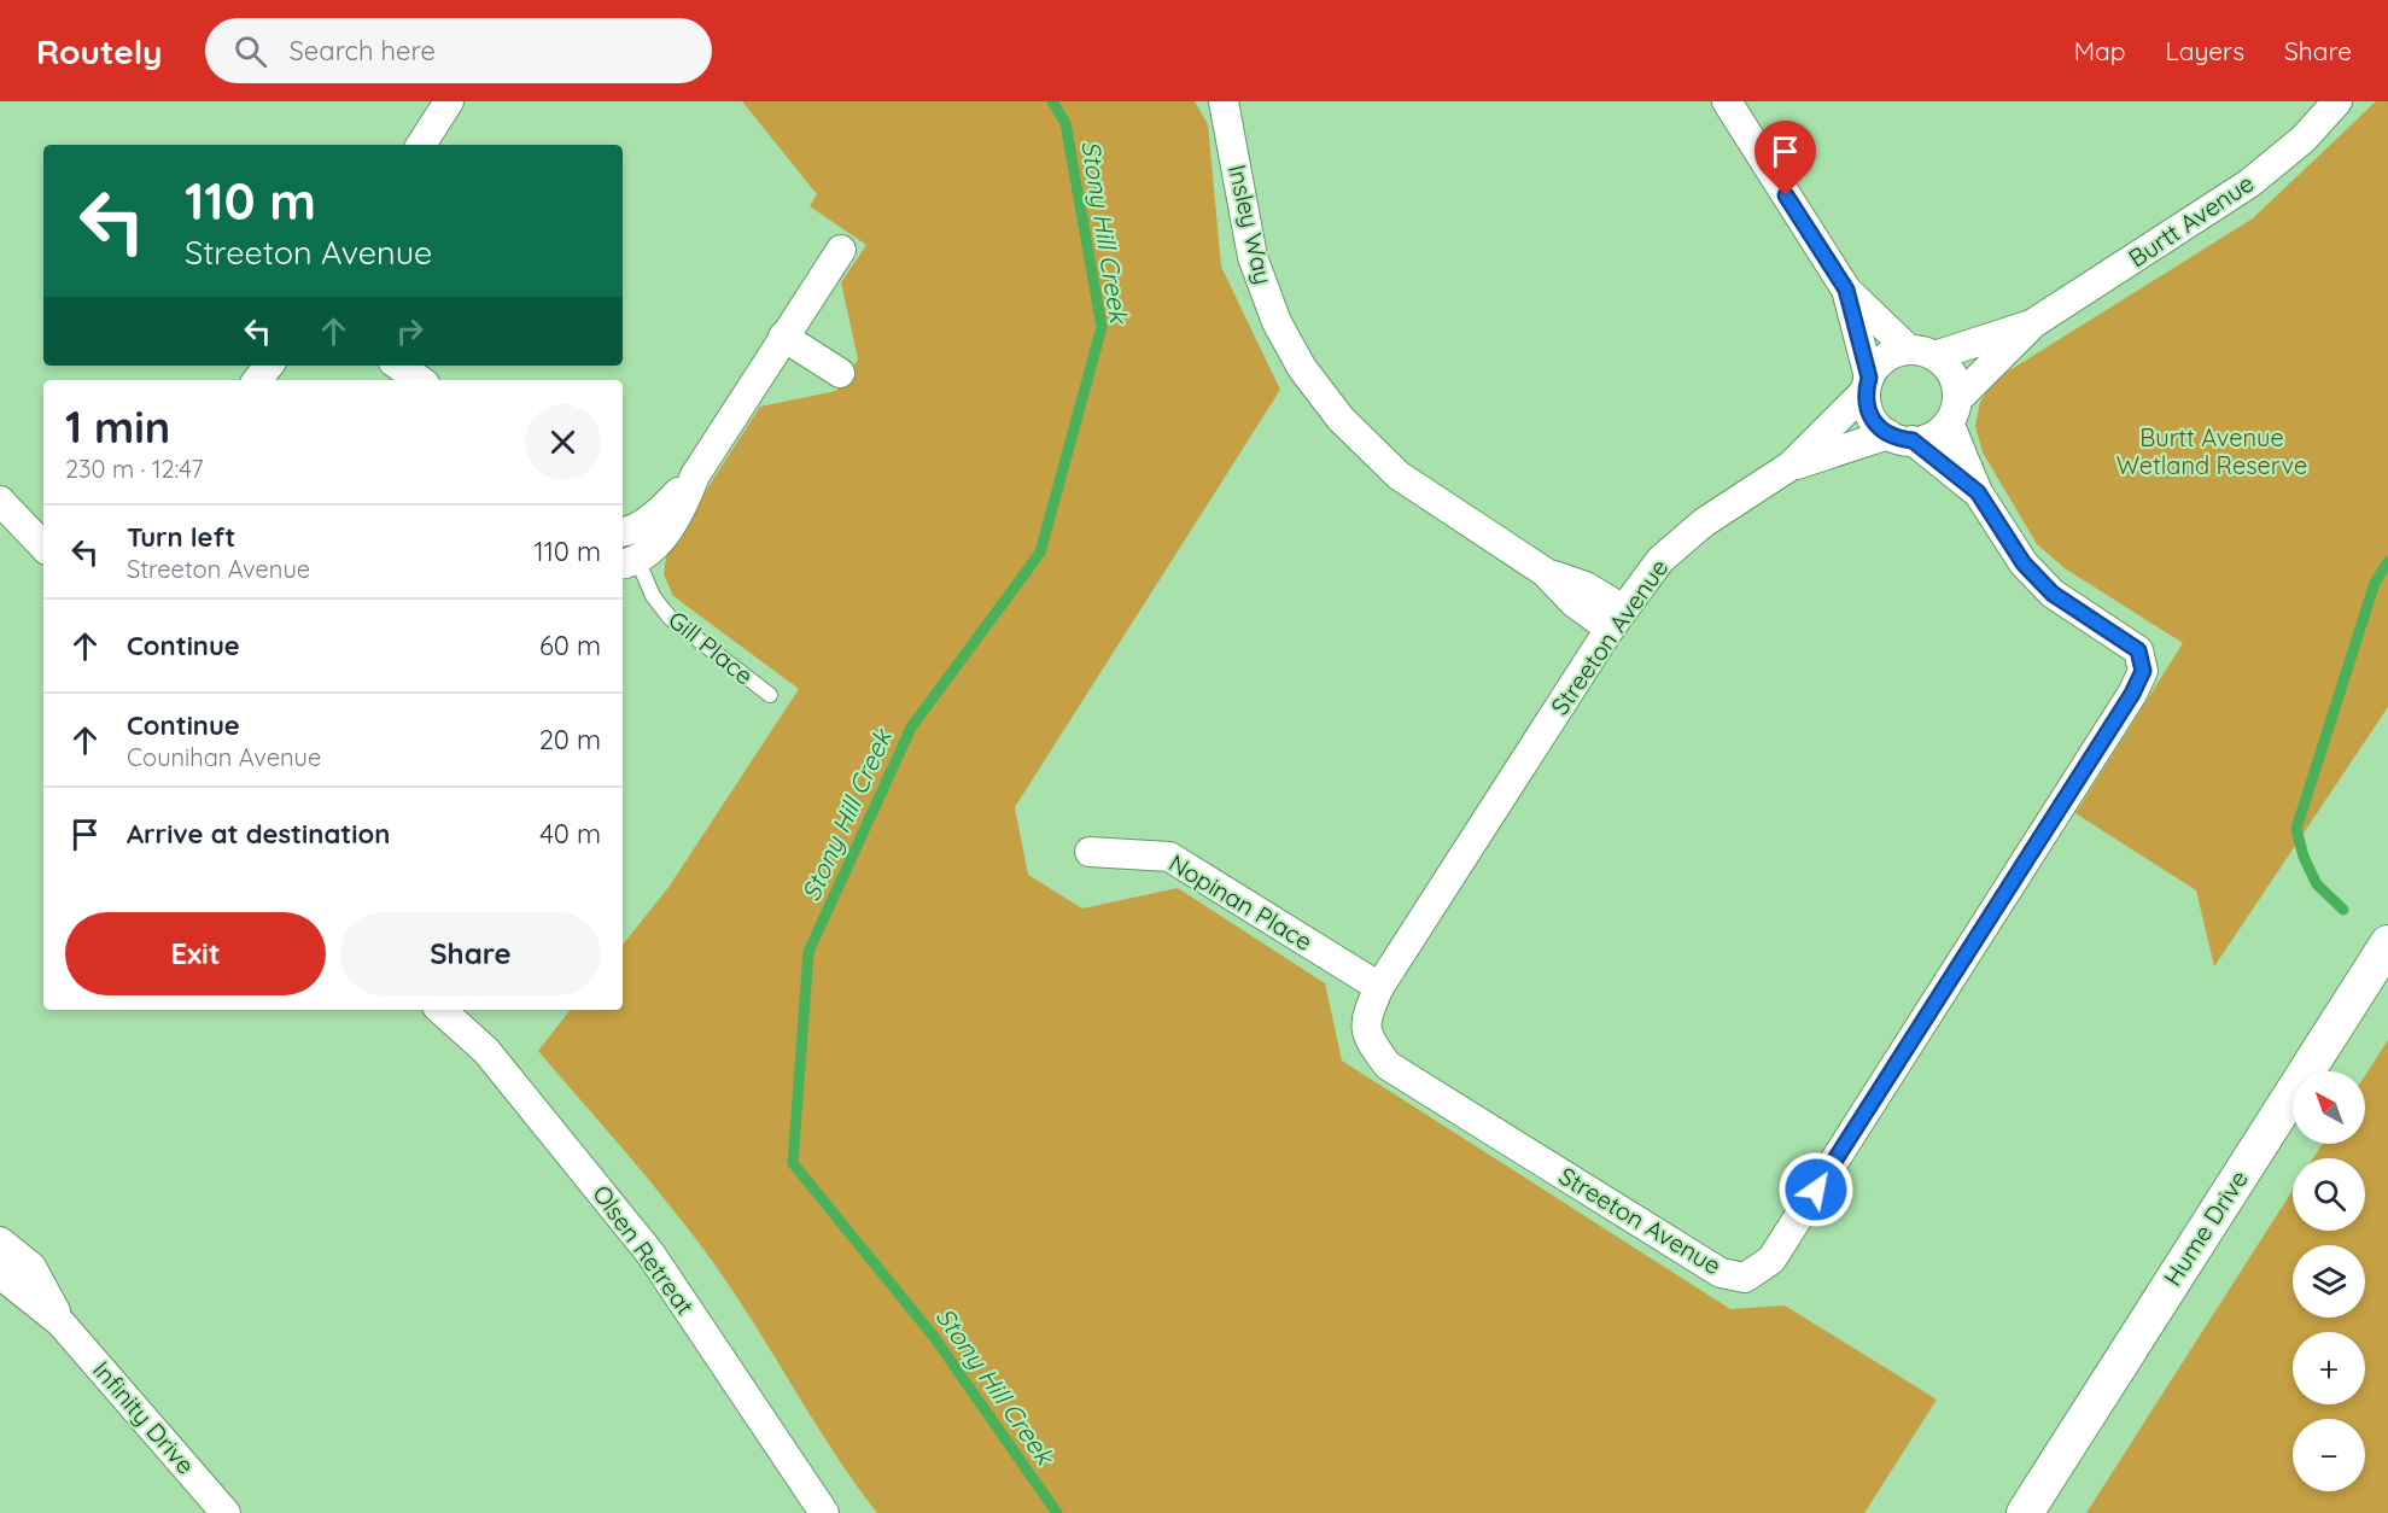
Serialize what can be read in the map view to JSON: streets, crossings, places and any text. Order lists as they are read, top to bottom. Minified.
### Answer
{"streets":{"street":["Burtt Avenue","Insley Way","Streeton Avenue","Gill Place","Nopinan Place","Hume Drive","Olsen Retreat","Infinity Drive"]},"crossings":[["Burtt Avenue","Streeton Avenue"],["Insley Way","Streeton Avenue"],["Streeton Avenue","Nopinan Place"]],"water":["Stony Hill Creek"],"parks":["Burtt Avenue Wetland Reserve"],"north":"top left","page":{"header":"Routely","search":"Search here","nav":["Map","Layers","Share"],"turn":["110 m","Streeton Avenue"],"heading":["1 min","230 m · 12:47"],"list":[{"name":"Turn left","note":"Streeton Avenue","value":"110 m"},{"name":"Continue","value":"60 m"},{"name":"Continue","note":"Counihan Avenue","value":"20 m"},{"name":"Arrive at destination","value":"40 m"}],"buttons":["Exit","Share"],"map_buttons":["+","−"]}}
